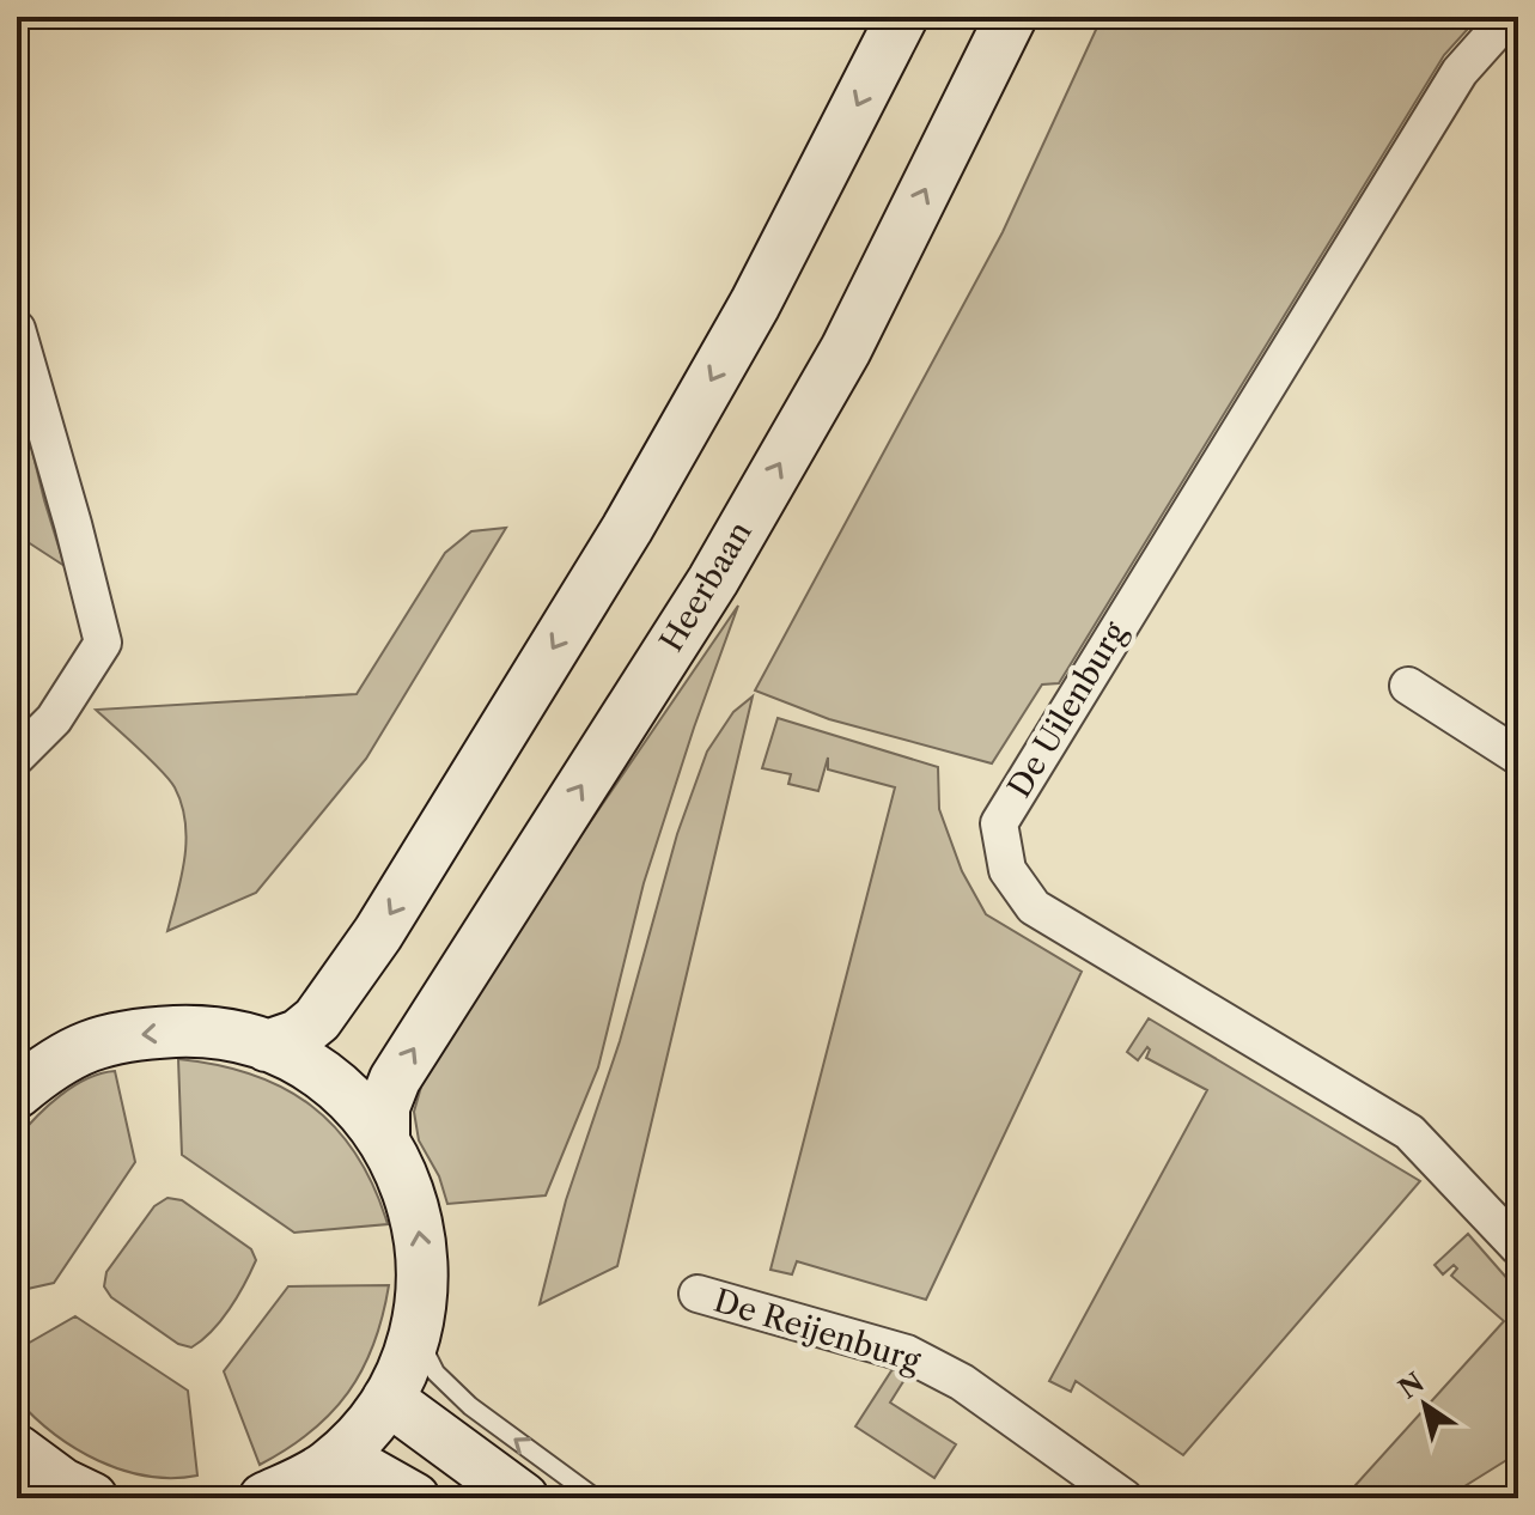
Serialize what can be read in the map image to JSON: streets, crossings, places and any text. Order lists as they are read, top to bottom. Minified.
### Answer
{"streets":{"main road":["Heerbaan"],"street":["De Uilenburg","De Reijenburg"]},"north":"top left"}
